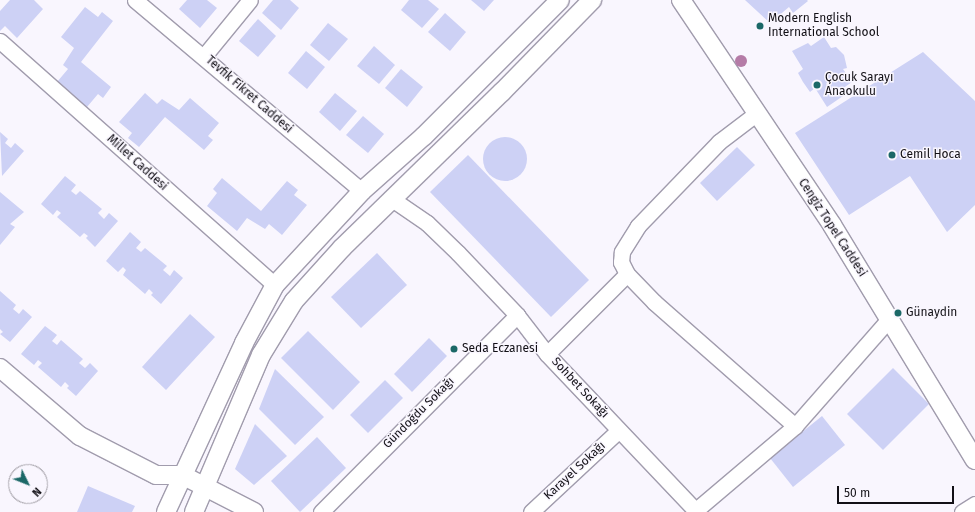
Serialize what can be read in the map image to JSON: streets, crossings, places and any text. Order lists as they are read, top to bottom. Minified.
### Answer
{"streets":{"street":["Tevfik Fikret Caddesi","Millet Caddesi","Cengiz Topel Caddesi","Sohbet Sokağı","Gündoğdu Sokağı","Karayel Sokağı"]},"crossings":[["Sohbet Sokağı","Gündoğdu Sokağı"],["Sohbet Sokağı","Karayel Sokağı"]],"places":["Modern English International School","Çocuk Sarayı Anaokulu","Cemil Hoca","Günaydin","Seda Eczanesi"],"scale_bar":"50 m","north":"bottom right"}
